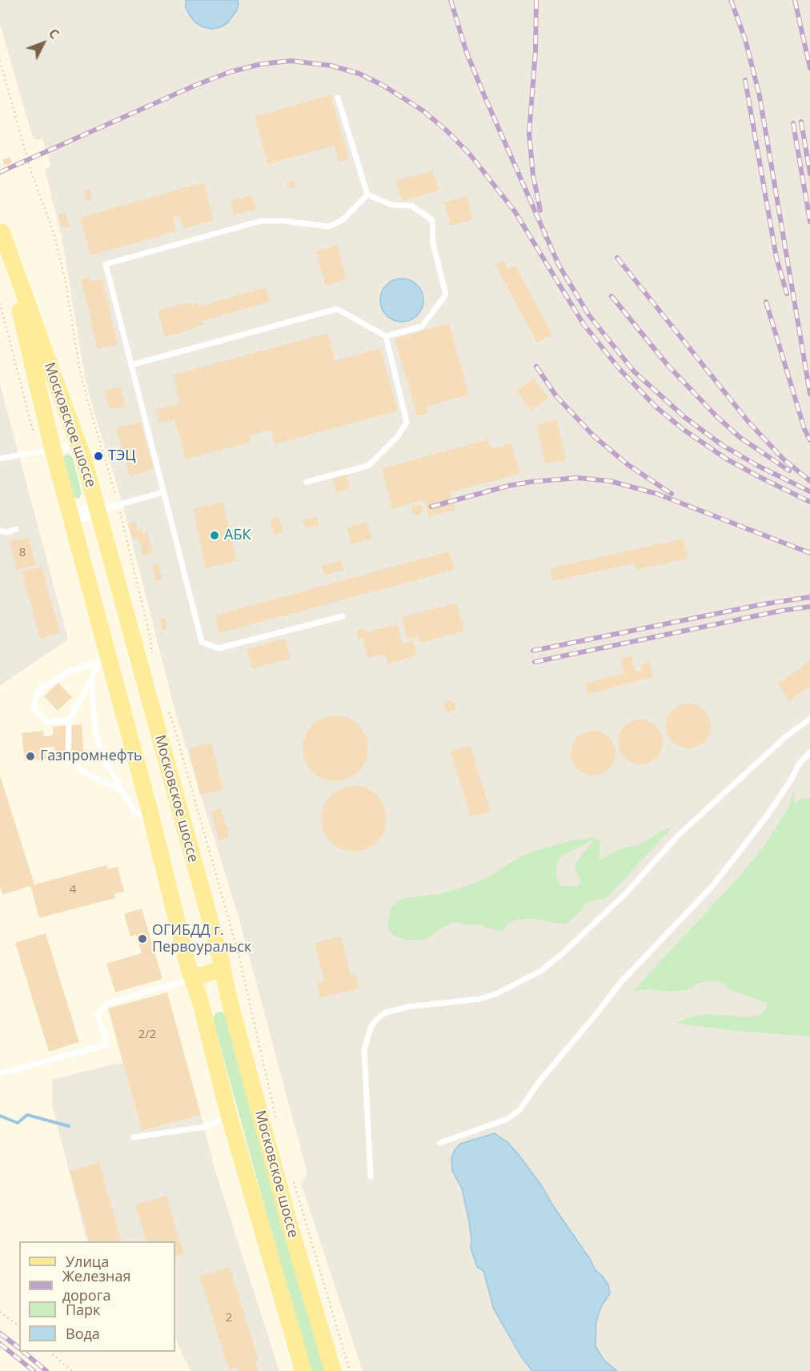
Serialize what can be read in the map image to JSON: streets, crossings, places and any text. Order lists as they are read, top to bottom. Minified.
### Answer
{"streets":{"main road":["Московское шоссе"]},"places":["ТЭЦ","АБК","Газпромнефть","ОГИБДД г. Первоуральск"],"house_numbers":["8","4","2/2","2"],"legend":["Улица","Железная дорога","Парк","Вода"],"north":"top right"}
